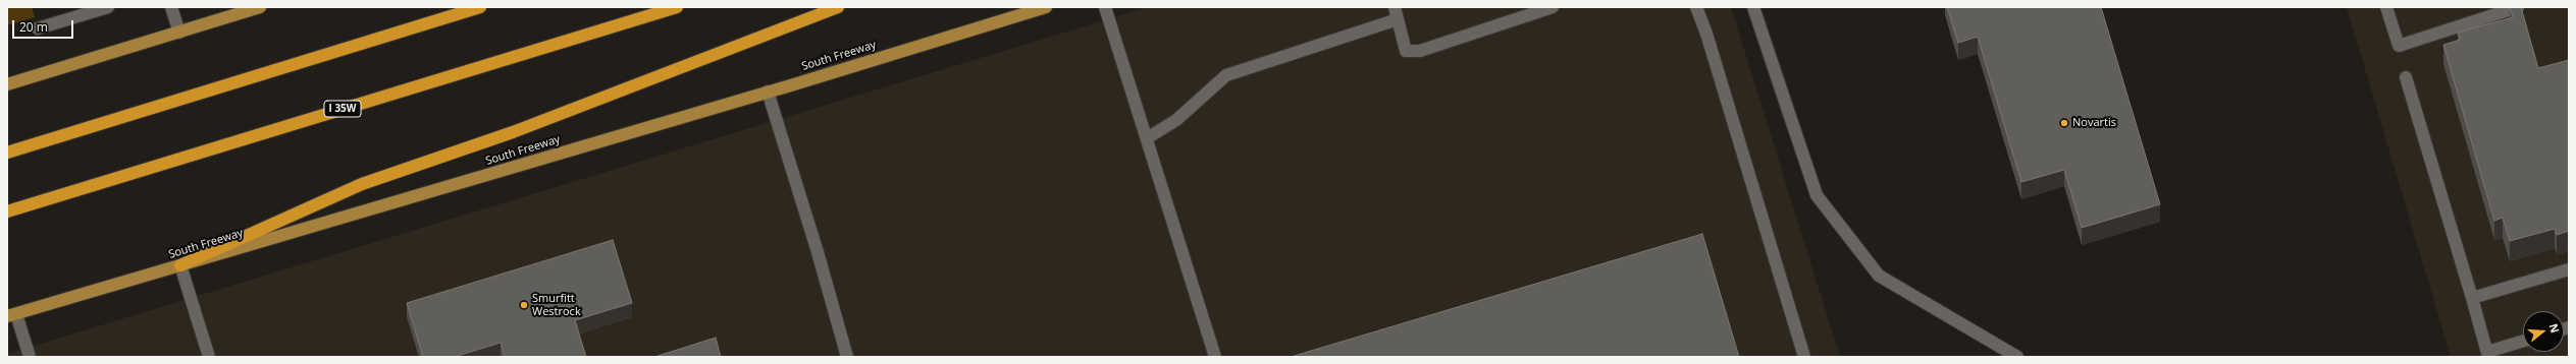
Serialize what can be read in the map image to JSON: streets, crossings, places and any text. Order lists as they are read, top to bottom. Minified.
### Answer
{"streets":{"highway":["I 35W"],"main road":["South Freeway"]},"places":["Novartis","Smurfitt Westrock"],"scale_bar":"20 m","north":"right"}
